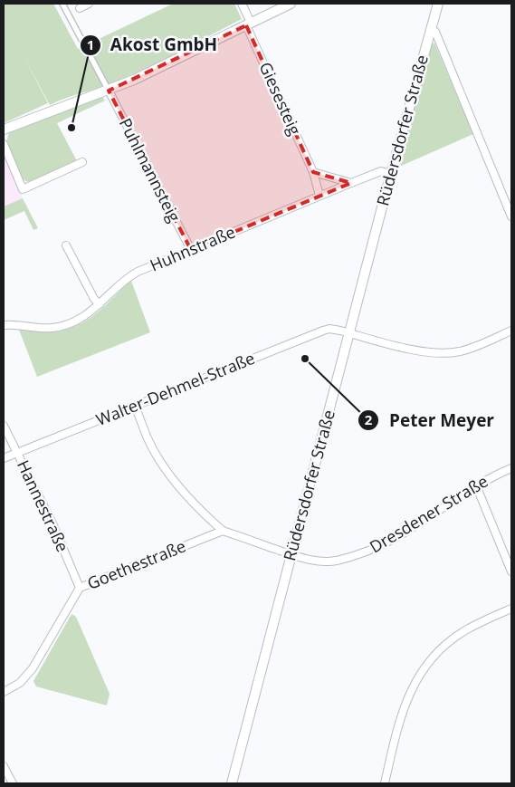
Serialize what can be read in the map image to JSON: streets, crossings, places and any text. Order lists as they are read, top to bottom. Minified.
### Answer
{"streets":{"street":["Giesesteig","Rüdersdorfer Straße","Puhlmannsteig","Huhnstraße","Walter-Dehmel-Straße","Hannestraße","Dresdener Straße","Goethestraße"]},"crossings":[["Giesesteig","Huhnstraße"],["Rüdersdorfer Straße","Huhnstraße"],["Rüdersdorfer Straße","Walter-Dehmel-Straße"],["Rüdersdorfer Straße","Dresdener Straße"],["Puhlmannsteig","Huhnstraße"],["Walter-Dehmel-Straße","Hannestraße"],["Hannestraße","Goethestraße"]],"places":["Akost GmbH","Peter Meyer"]}
